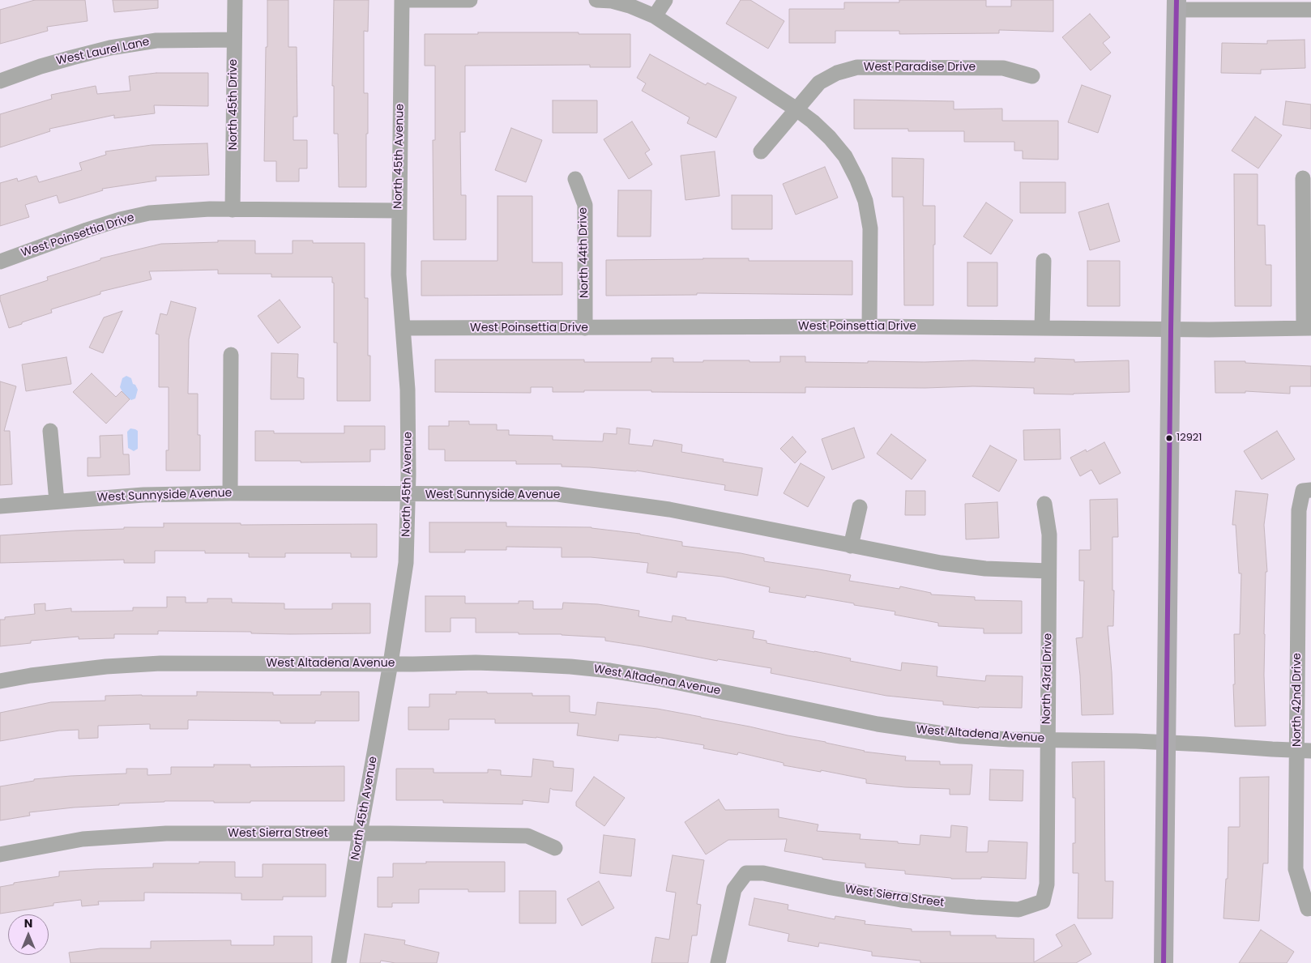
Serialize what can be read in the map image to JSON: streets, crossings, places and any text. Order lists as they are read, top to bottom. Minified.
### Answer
{"streets":{"street":["West Laurel Lane","West Paradise Drive","North 45th Drive","North 45th Avenue","West Poinsettia Drive","North 44th Drive","West Sunnyside Avenue","West Altadena Avenue","North 43rd Drive","North 42nd Drive","West Sierra Street"]},"crossings":[["West Laurel Lane","North 45th Drive"],["North 45th Drive","West Poinsettia Drive"],["North 45th Avenue","West Poinsettia Drive"],["North 45th Avenue","West Sunnyside Avenue"],["North 45th Avenue","West Altadena Avenue"],["North 45th Avenue","West Sierra Street"],["West Poinsettia Drive","North 44th Drive"],["West Sunnyside Avenue","North 43rd Drive"],["West Altadena Avenue","North 43rd Drive"],["West Altadena Avenue","North 42nd Drive"],["North 43rd Drive","West Sierra Street"]],"places":["12921"],"north":"top"}
